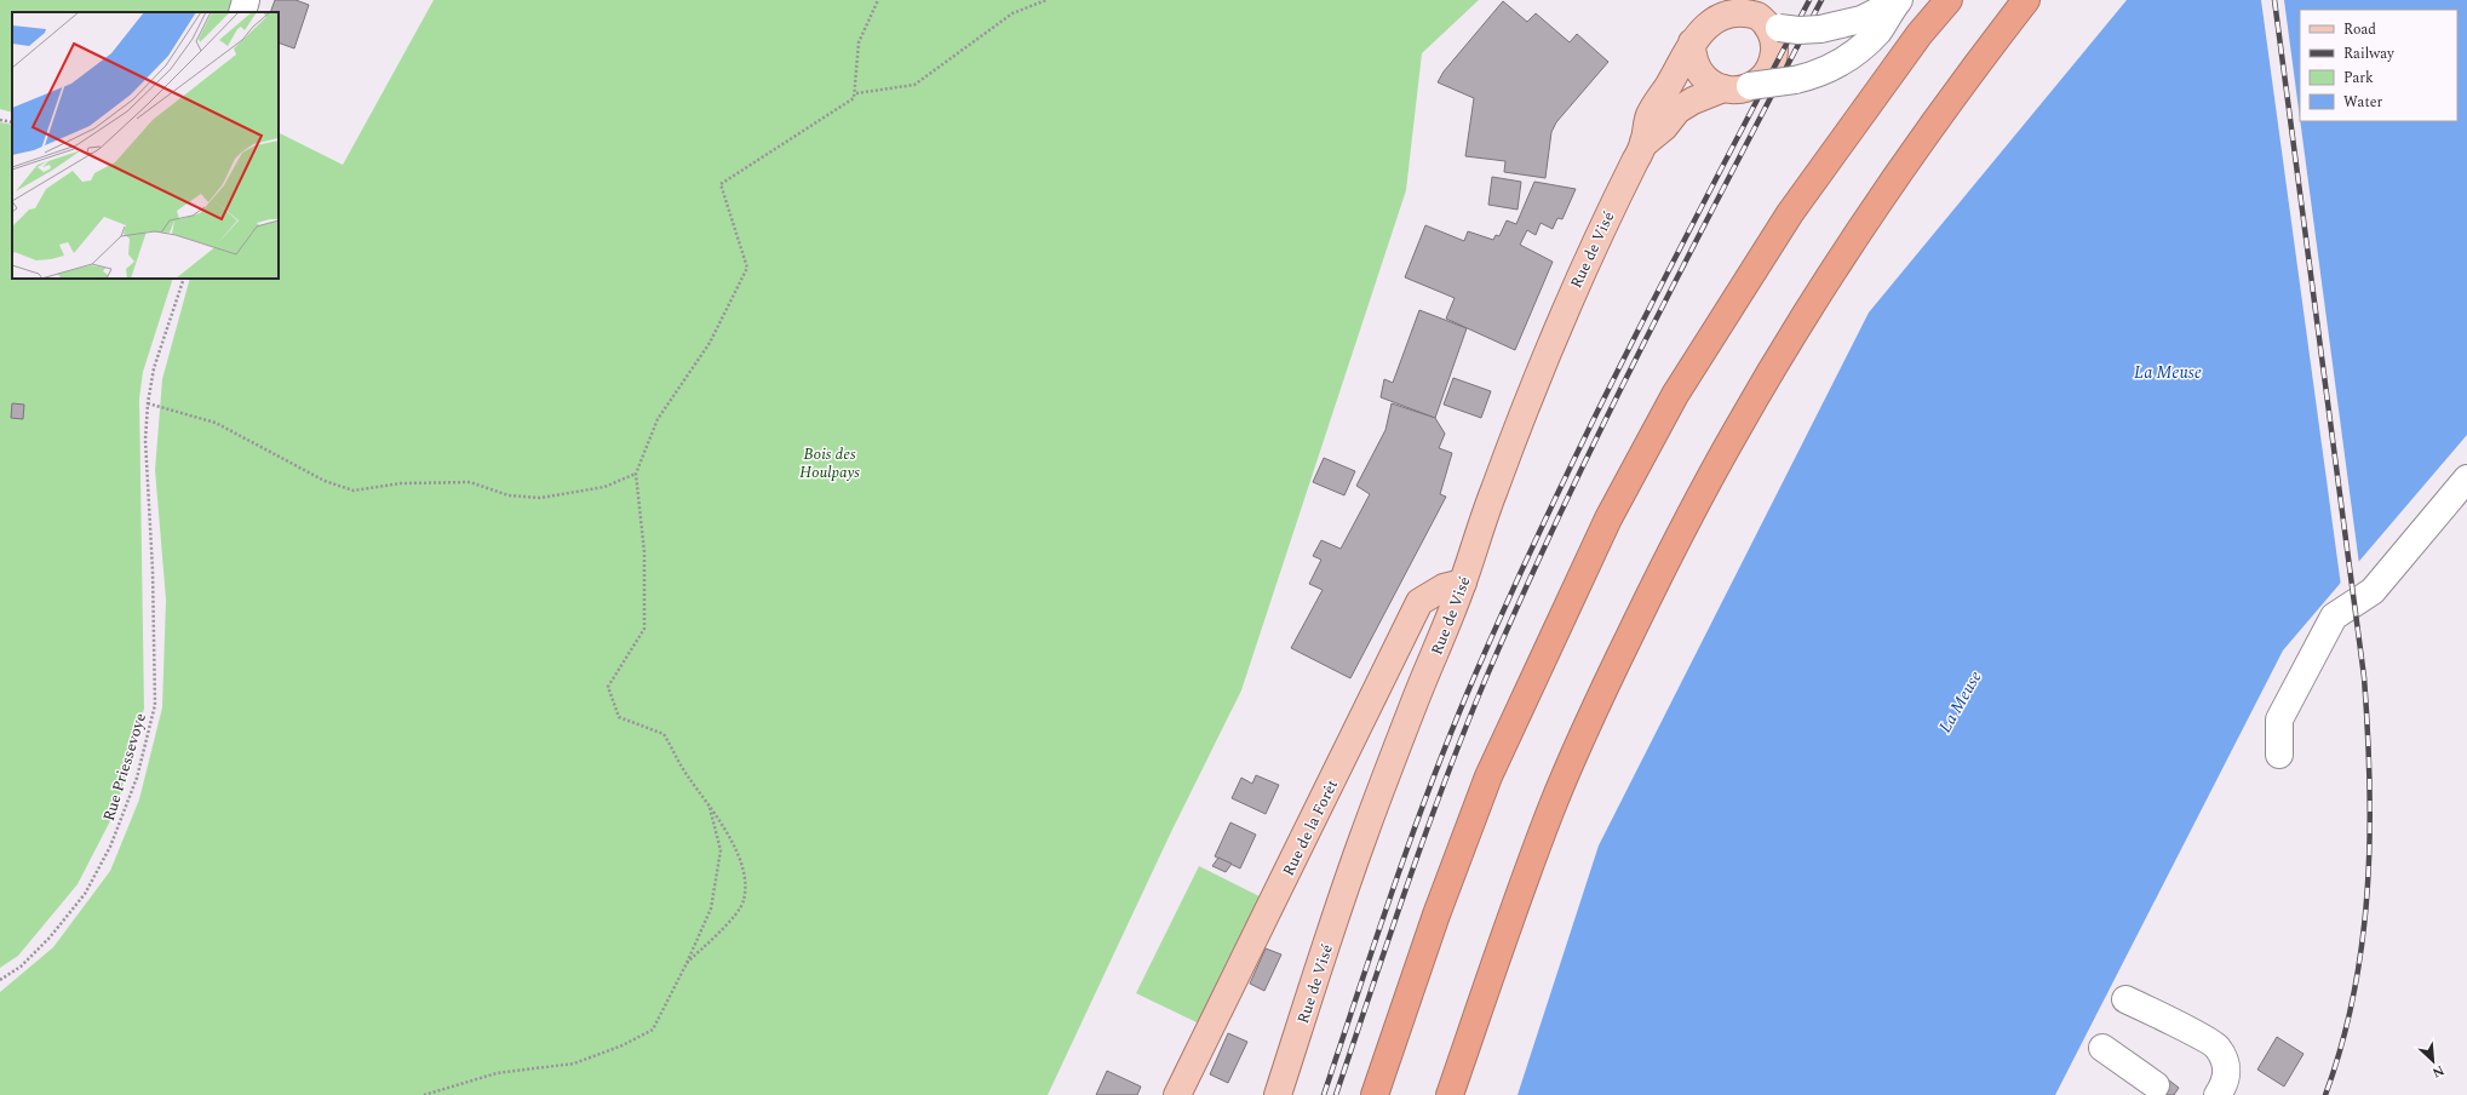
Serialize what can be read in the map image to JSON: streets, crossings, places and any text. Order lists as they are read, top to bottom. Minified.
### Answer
{"streets":{"main road":["Rue de Visé","Rue de la Forêt"],"path":["Rue Priessevoye"]},"crossings":[["Rue de Visé","Rue de la Forêt"]],"water":["La Meuse"],"parks":["Bois des Houlpays"],"legend":["Road","Railway","Park","Water"],"north":"bottom right"}
